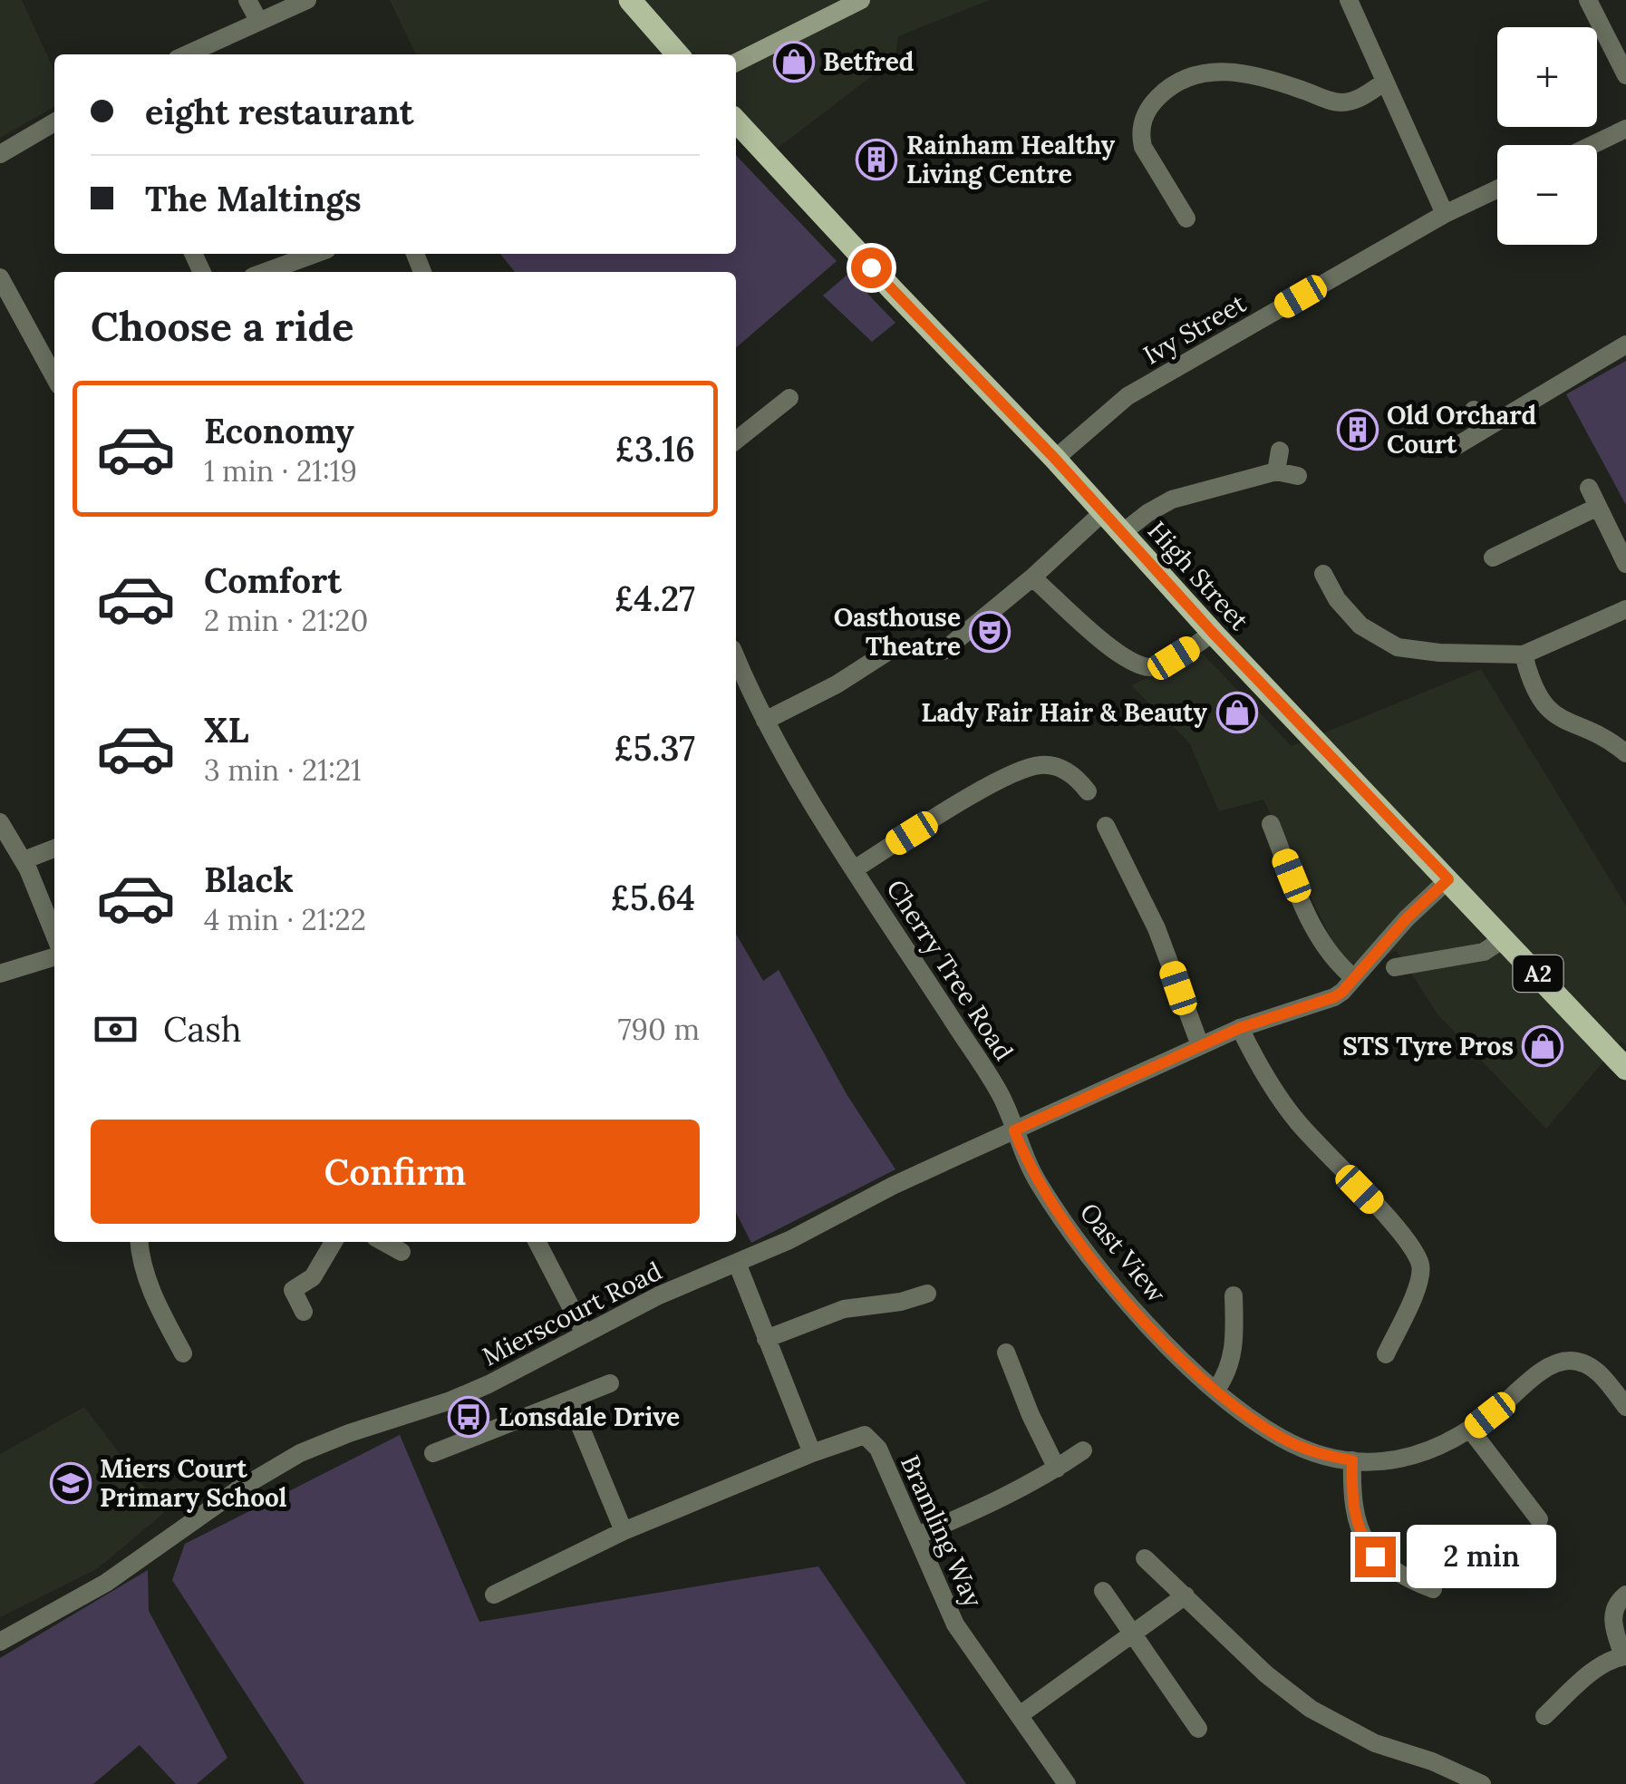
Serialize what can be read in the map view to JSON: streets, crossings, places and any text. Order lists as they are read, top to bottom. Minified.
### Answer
{"streets":{"main road":["High Street","A2"],"street":["Ivy Street","Cherry Tree Road","Oast View","Mierscourt Road","Bramling Way"]},"crossings":[["Ivy Street","High Street"],["High Street","Mierscourt Road"],["Cherry Tree Road","Oast View"],["Cherry Tree Road","Mierscourt Road"],["Oast View","Mierscourt Road"]],"places":{"shop":["Betfred","Lady Fair Hair & Beauty","STS Tyre Pros"],"building":["Rainham Healthy Living Centre","Old Orchard Court"],"theatre":["Oasthouse Theatre"],"bus stop":["Lonsdale Drive"],"school or university":["Miers Court Primary School"]},"page":{"map_buttons":["+","−"],"banner":["eight restaurant","The Maltings"],"heading":"Choose a ride","list":[{"name":"Economy","note":"1 min · 21:19","value":"£3.16"},{"name":"Comfort","note":"2 min · 21:20","value":"£4.27"},{"name":"XL","note":"3 min · 21:21","value":"£5.37"},{"name":"Black","note":"4 min · 21:22","value":"£5.64"}],"pay":["Cash","790 m"],"buttons":"Confirm","bubble":"2 min"}}
